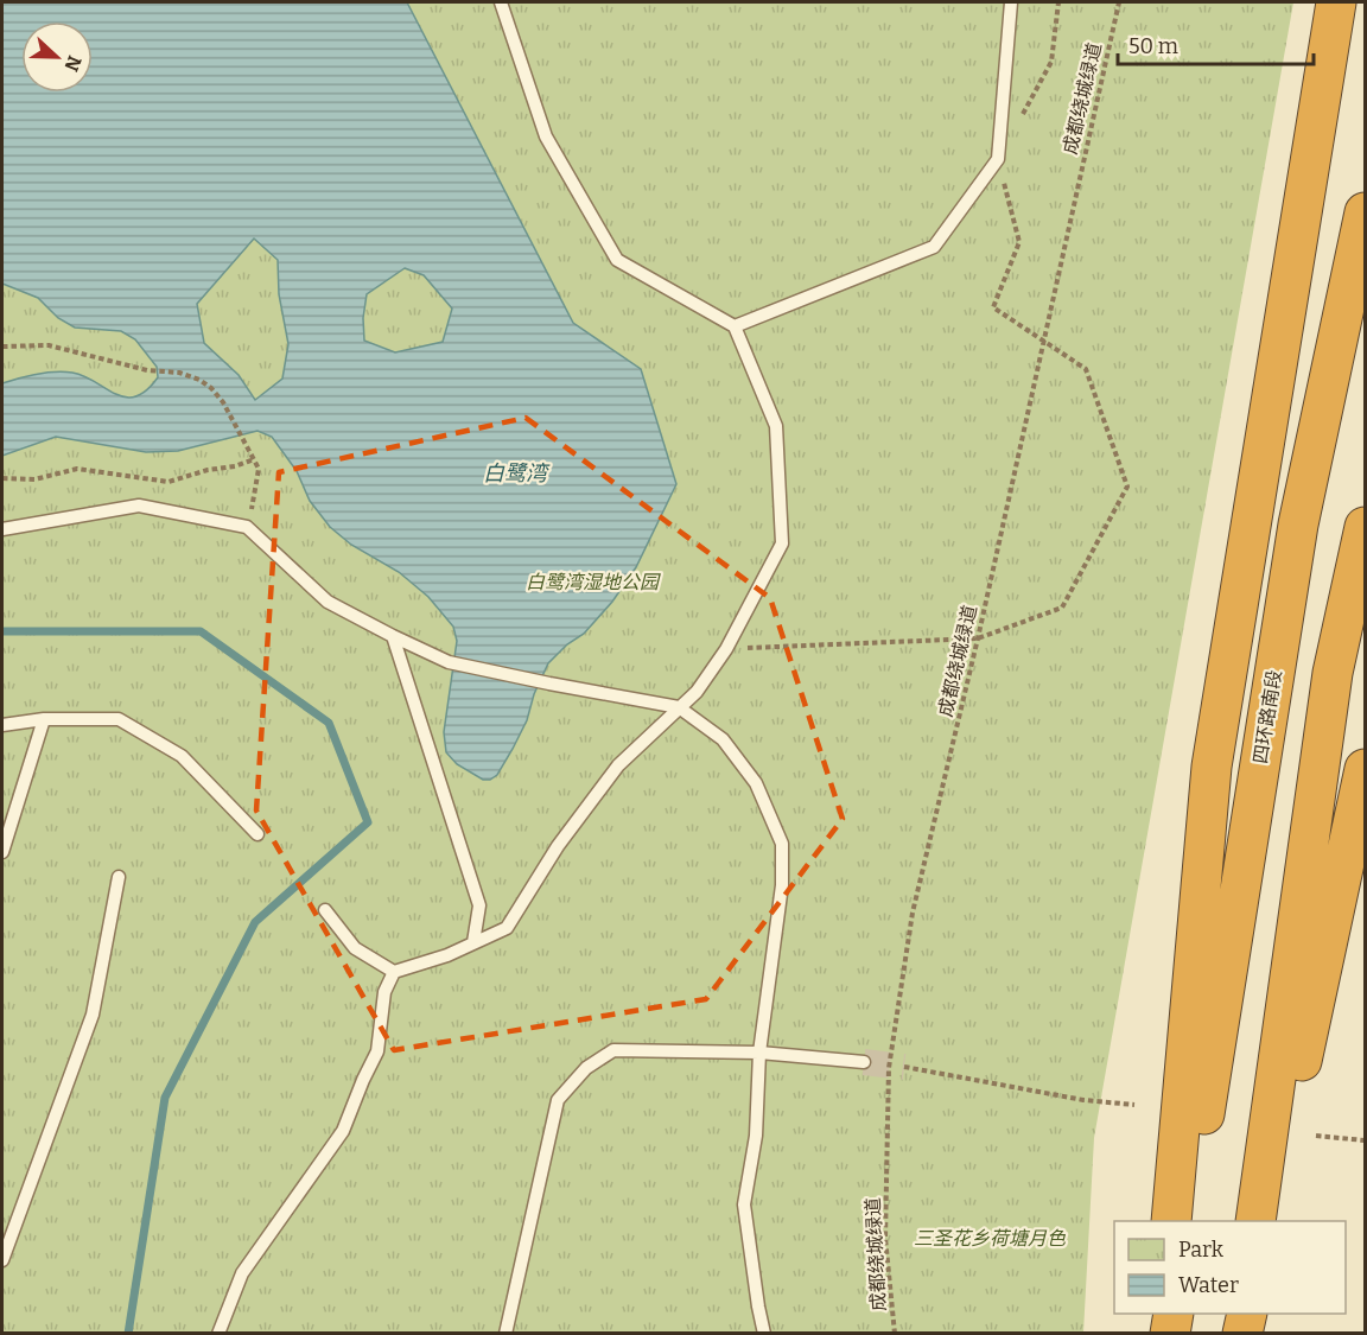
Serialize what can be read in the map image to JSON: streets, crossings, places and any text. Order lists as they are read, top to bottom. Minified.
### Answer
{"streets":{"highway":["四环路南段"],"path":["成都绕城绿道"]},"water":["白鹭湾"],"parks":["白鹭湾湿地公园","三圣花乡荷塘月色"],"legend":["Park","Water"],"scale_bar":"50 m","north":"right"}
